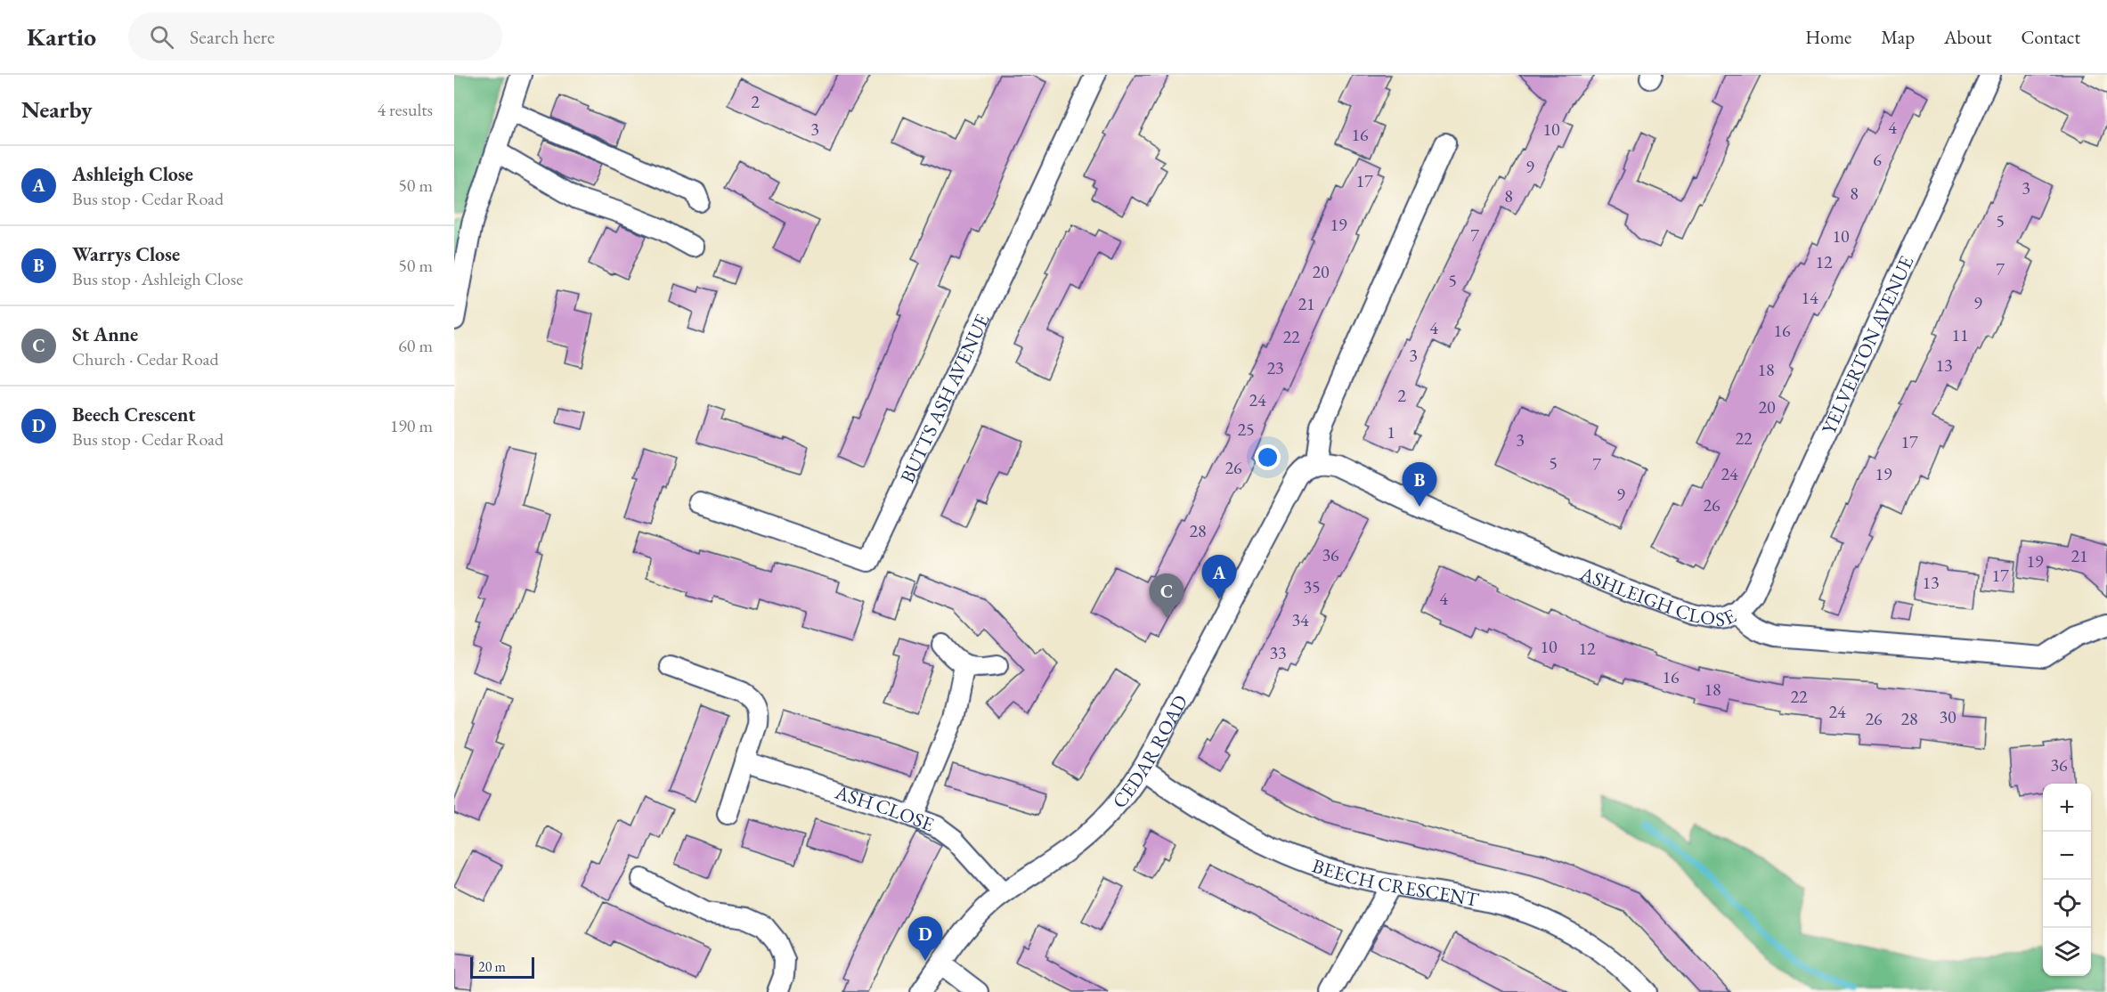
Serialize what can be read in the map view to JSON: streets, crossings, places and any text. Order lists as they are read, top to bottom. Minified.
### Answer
{"streets":{"street":["YELVERTON AVENUE","BUTTS ASH AVENUE","ASHLEIGH CLOSE","CEDAR ROAD","ASH CLOSE","BEECH CRESCENT"]},"crossings":[["YELVERTON AVENUE","ASHLEIGH CLOSE"],["ASHLEIGH CLOSE","CEDAR ROAD"],["CEDAR ROAD","ASH CLOSE"],["CEDAR ROAD","BEECH CRESCENT"]],"house_numbers":["2","4","3","10","16","6","9","17","3","8","8","5","19","7","10","12","7","20","5","14","9","21","4","16","11","22","3","13","23","18","2","24","20","25","1","22","3","17","5","7","26","24","19","9","26","28","36","21","19","17","13","35","4","34","10","12","33","16","18","22","24","30","26","28","36"],"scale_bar":"20 m","page":{"header":"Kartio","search":"Search here","nav":["Home","Map","About","Contact"],"heading":["Nearby","4 results"],"list":[{"mark":"A","name":"Ashleigh Close","note":"Bus stop · Cedar Road","value":"50 m"},{"mark":"B","name":"Warrys Close","note":"Bus stop · Ashleigh Close","value":"50 m"},{"mark":"C","name":"St Anne","note":"Church · Cedar Road","value":"60 m"},{"mark":"D","name":"Beech Crescent","note":"Bus stop · Cedar Road","value":"190 m"}],"pins":["B","A","C","D"],"map_buttons":["+","−"],"scale":"20 m"}}
